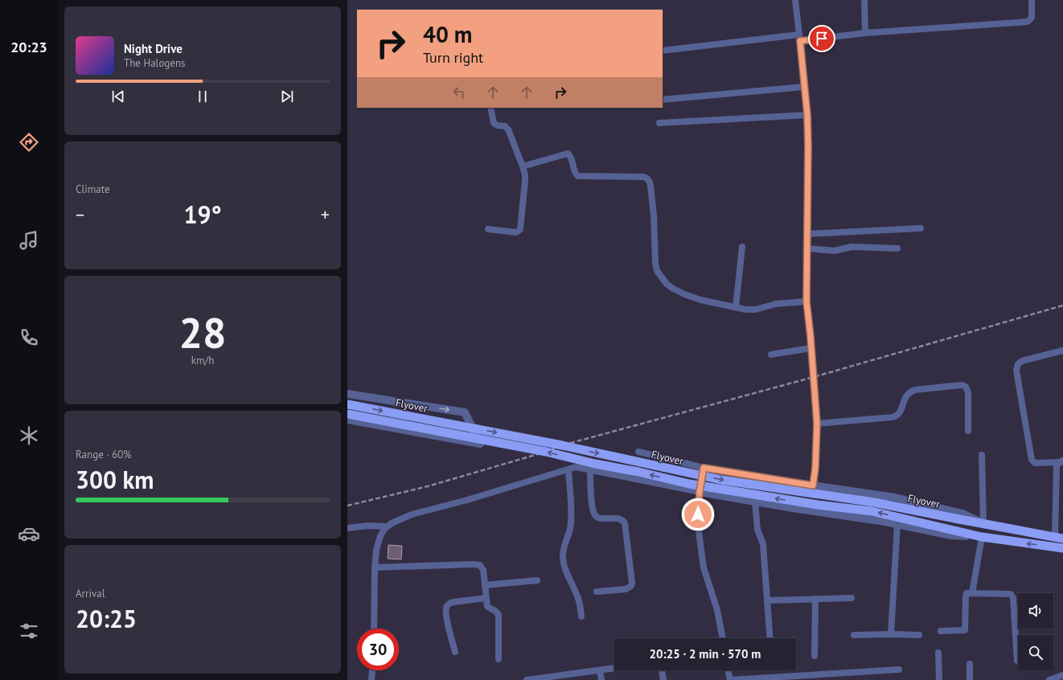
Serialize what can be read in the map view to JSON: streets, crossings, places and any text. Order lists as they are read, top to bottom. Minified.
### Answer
{"streets":{"highway":["Flyover"]},"page":{"tabs":"20:23","turn":["40 m","Turn right"],"song":["Night Drive","The Halogens"],"tile":["Climate",["28","km/h"],["Range · 60%","300 km"],["Arrival","20:25"]],"heat":["−","19°","+"],"limit":"30","trip":"20:25 · 2 min · 570 m"}}
